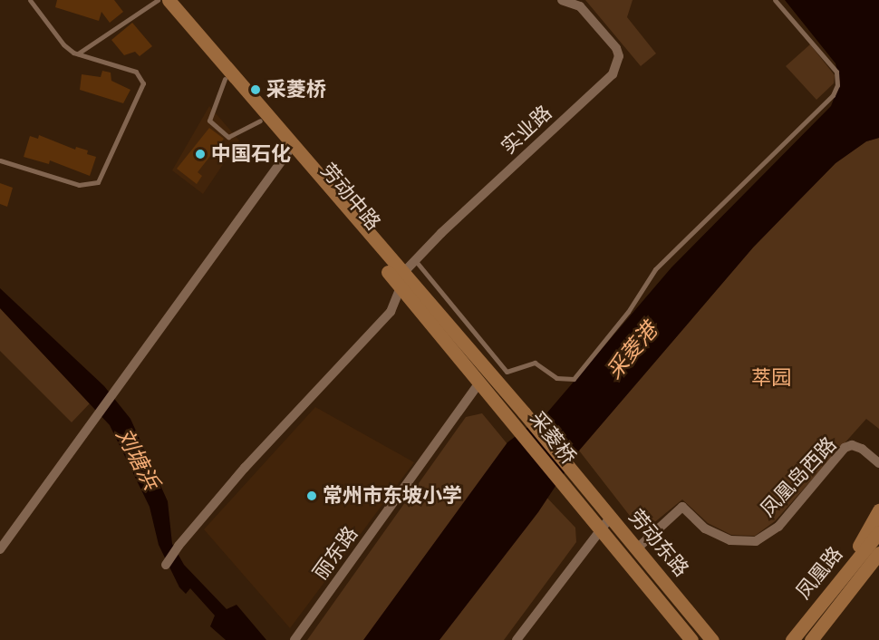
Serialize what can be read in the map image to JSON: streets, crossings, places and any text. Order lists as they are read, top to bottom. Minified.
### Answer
{"streets":{"main road":["劳动中路","采菱桥","劳动东路","凤凰路"],"street":["实业路","凤凰岛西路","丽东路"]},"crossings":[["实业路","劳动中路"],["劳动中路","采菱桥"],["劳动中路","丽东路"],["采菱桥","劳动东路"],["凤凰岛西路","劳动东路"]],"water":["采菱港","刘塘浜"],"parks":["萃园"],"places":["采菱桥","中国石化","常州市东坡小学"]}
